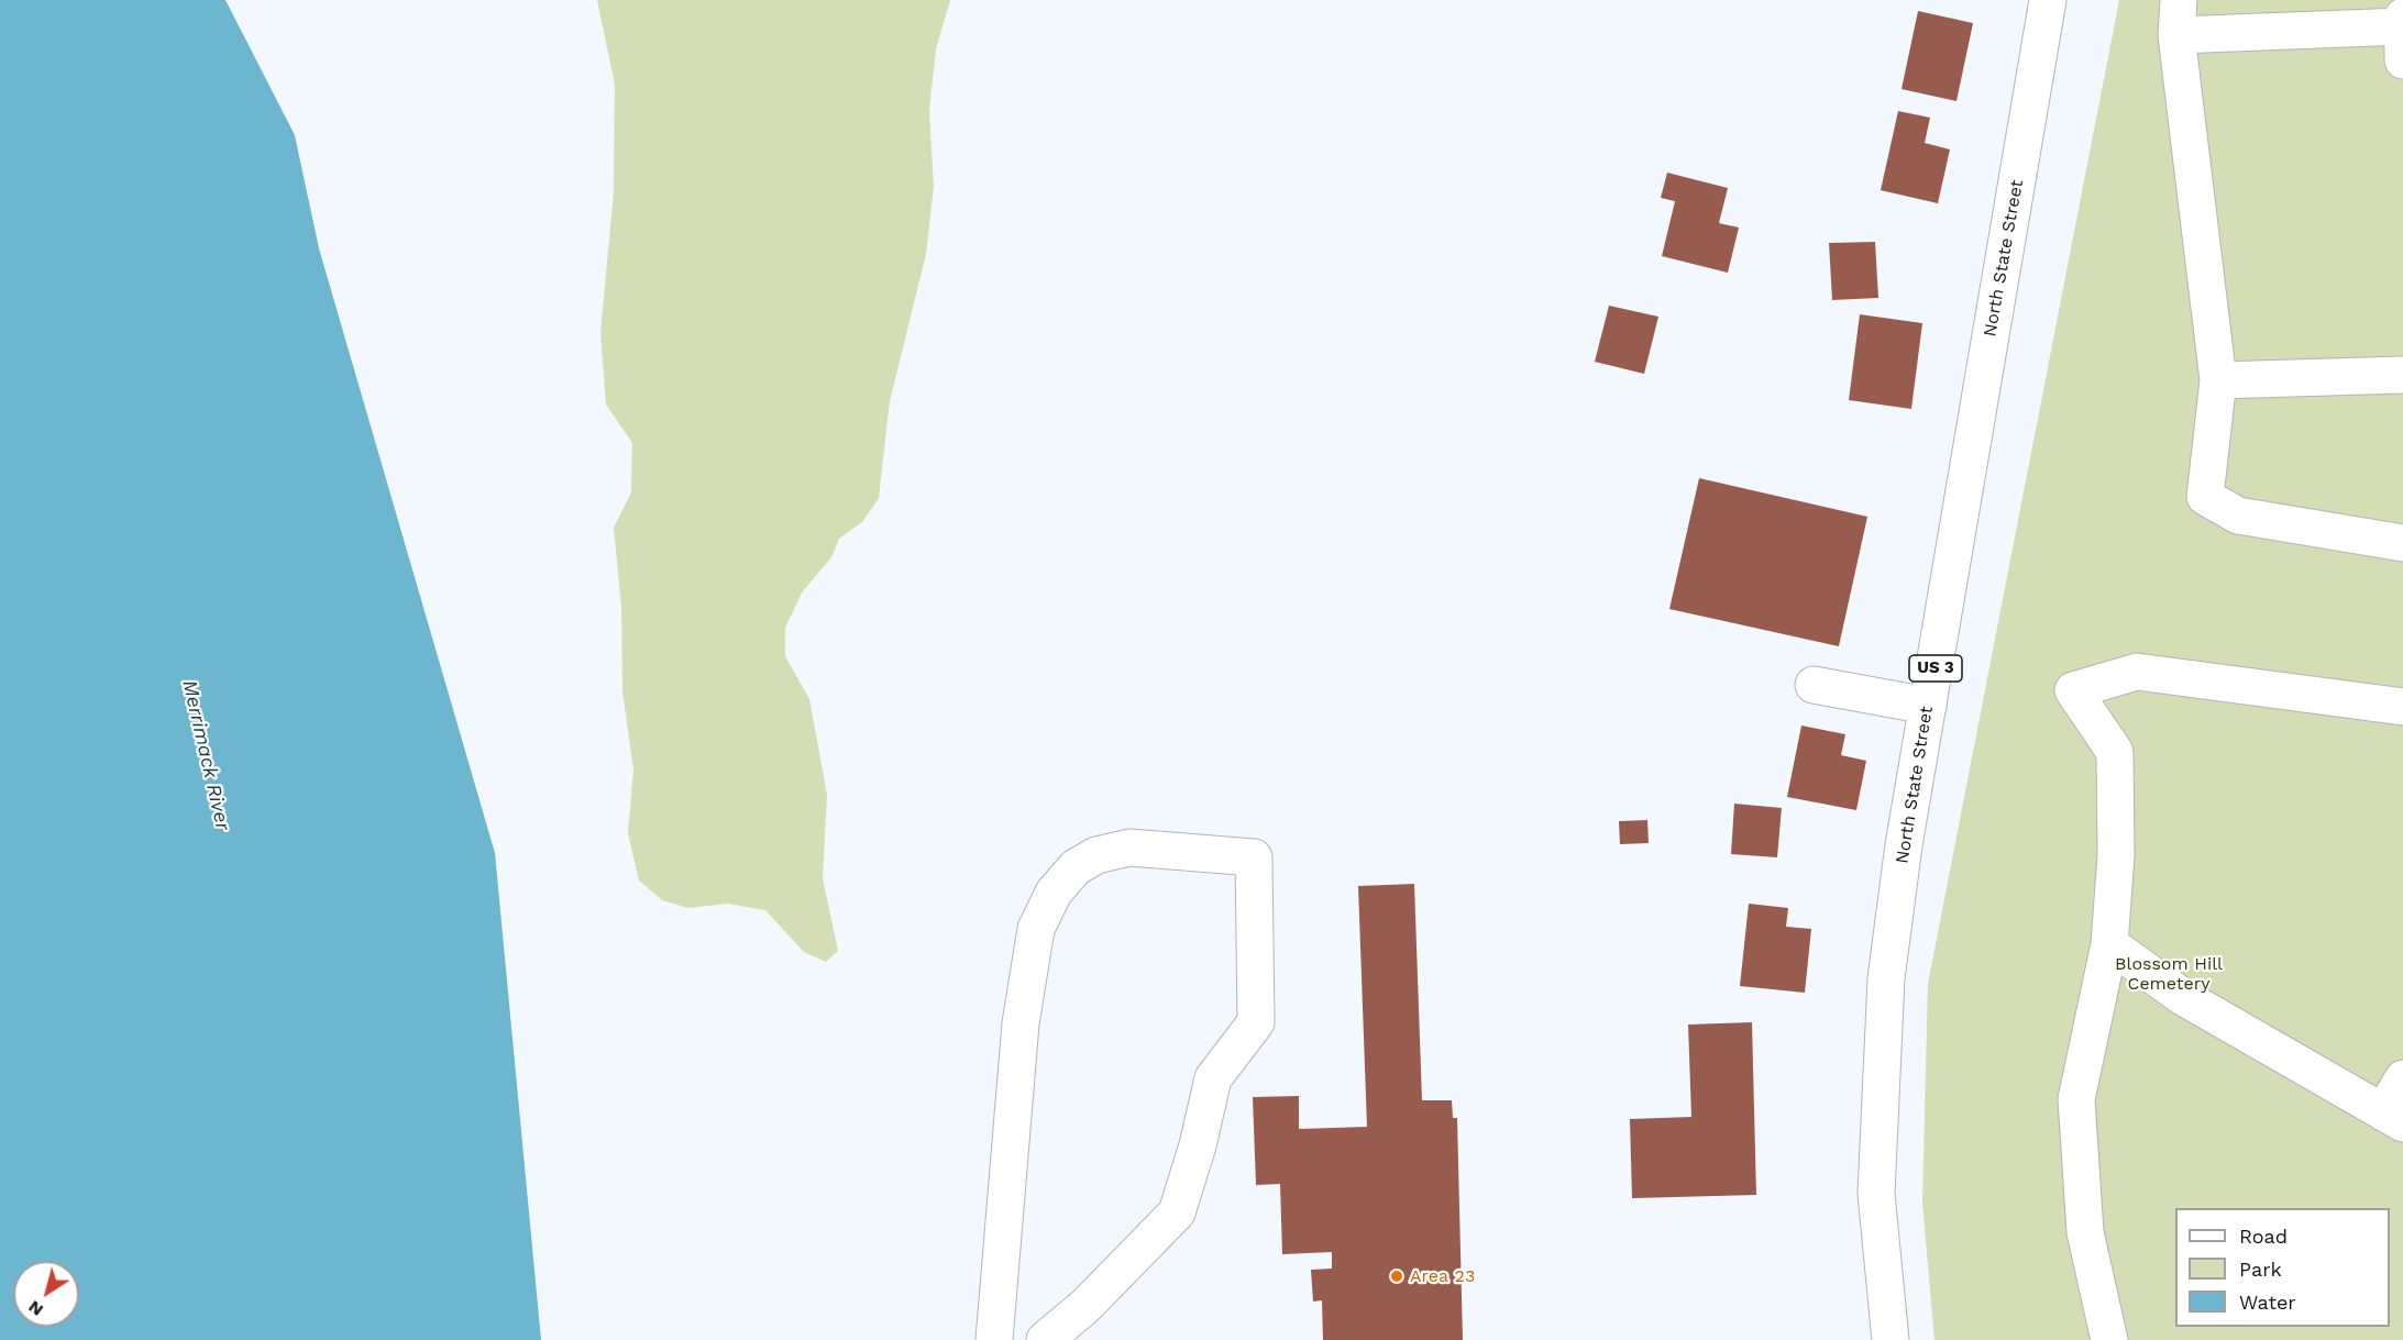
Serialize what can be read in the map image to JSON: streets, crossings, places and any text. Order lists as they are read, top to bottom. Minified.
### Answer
{"streets":{"main road":["North State Street","US 3"]},"water":["Merrimack River"],"parks":["Blossom Hill Cemetery"],"places":["Area 23"],"legend":["Road","Park","Water"],"north":"bottom left"}
